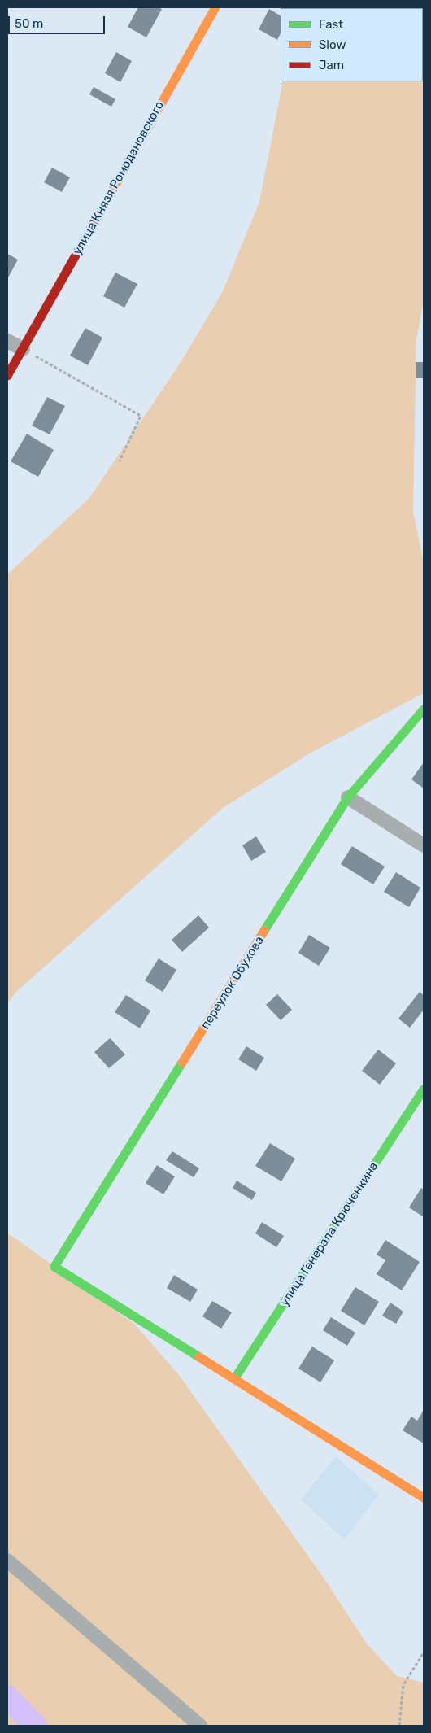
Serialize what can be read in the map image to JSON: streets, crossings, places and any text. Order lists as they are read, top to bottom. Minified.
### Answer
{"streets":{"street":["улица Князя Ромодановского","переулок Обухова","улица Генерала Крюченкина"]},"crossings":[["переулок Обухова","улица Генерала Крюченкина"]],"legend":["Fast","Slow","Jam"],"scale_bar":"50 m"}
